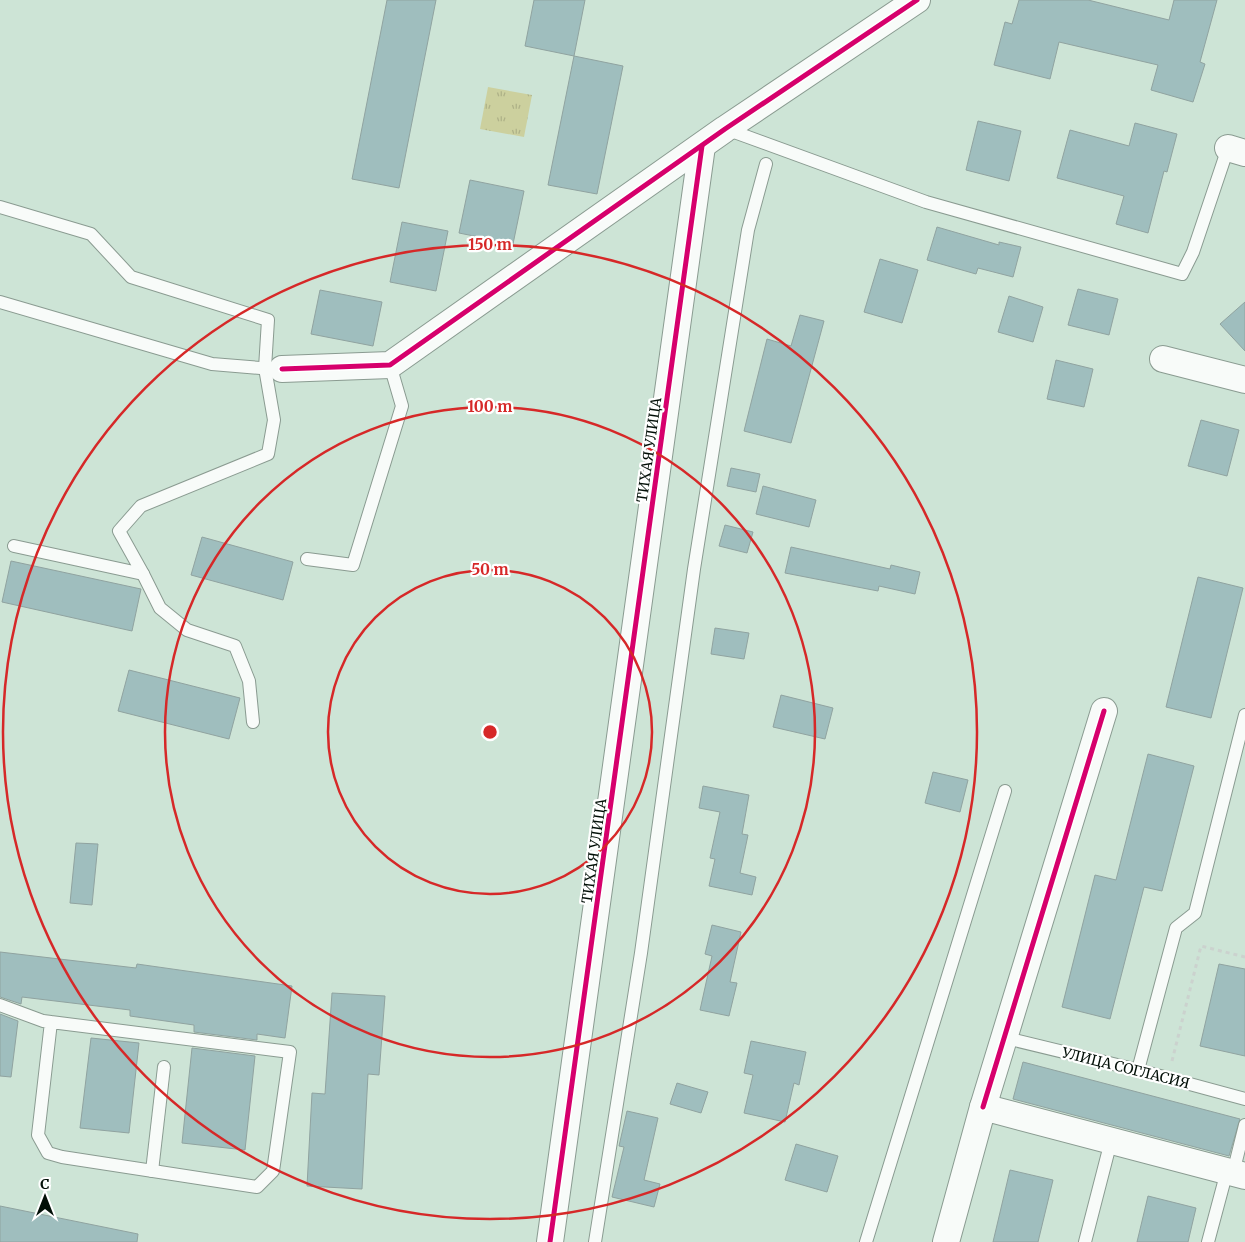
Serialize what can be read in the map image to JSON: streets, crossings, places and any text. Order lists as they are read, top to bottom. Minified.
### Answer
{"streets":{"street":["ТИХАЯ УЛИЦА"],"lane":["УЛИЦА СОГЛАСИЯ"]},"north":"top","rings":["150 m","100 m","50 m"]}
